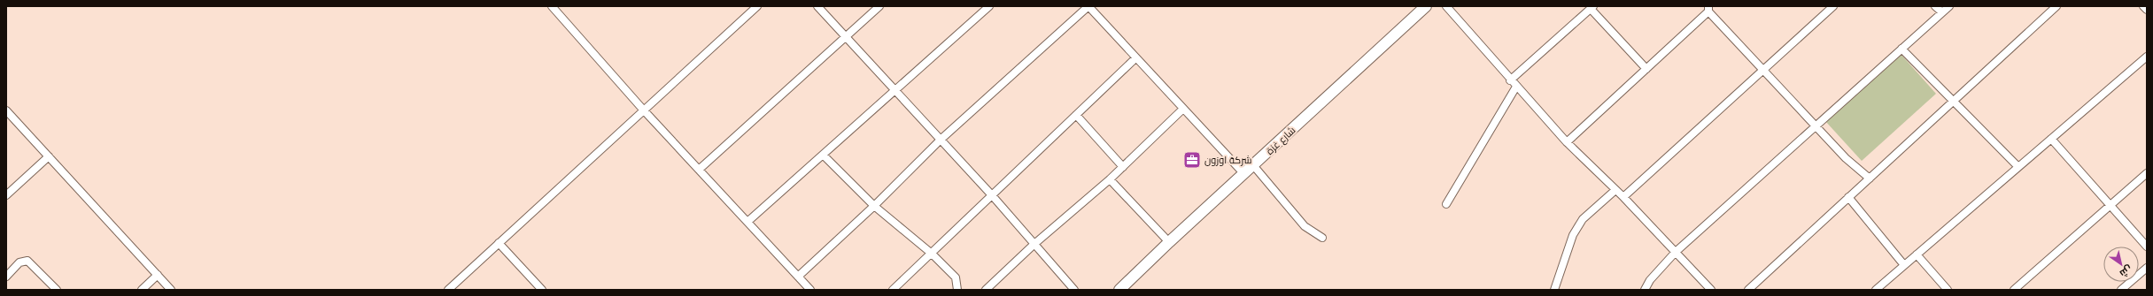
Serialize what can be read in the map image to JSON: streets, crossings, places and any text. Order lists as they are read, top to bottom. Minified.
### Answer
{"streets":{"main road":["شارع غزة"]},"places":{"office":["شركة اوزون"]},"north":"bottom right"}
